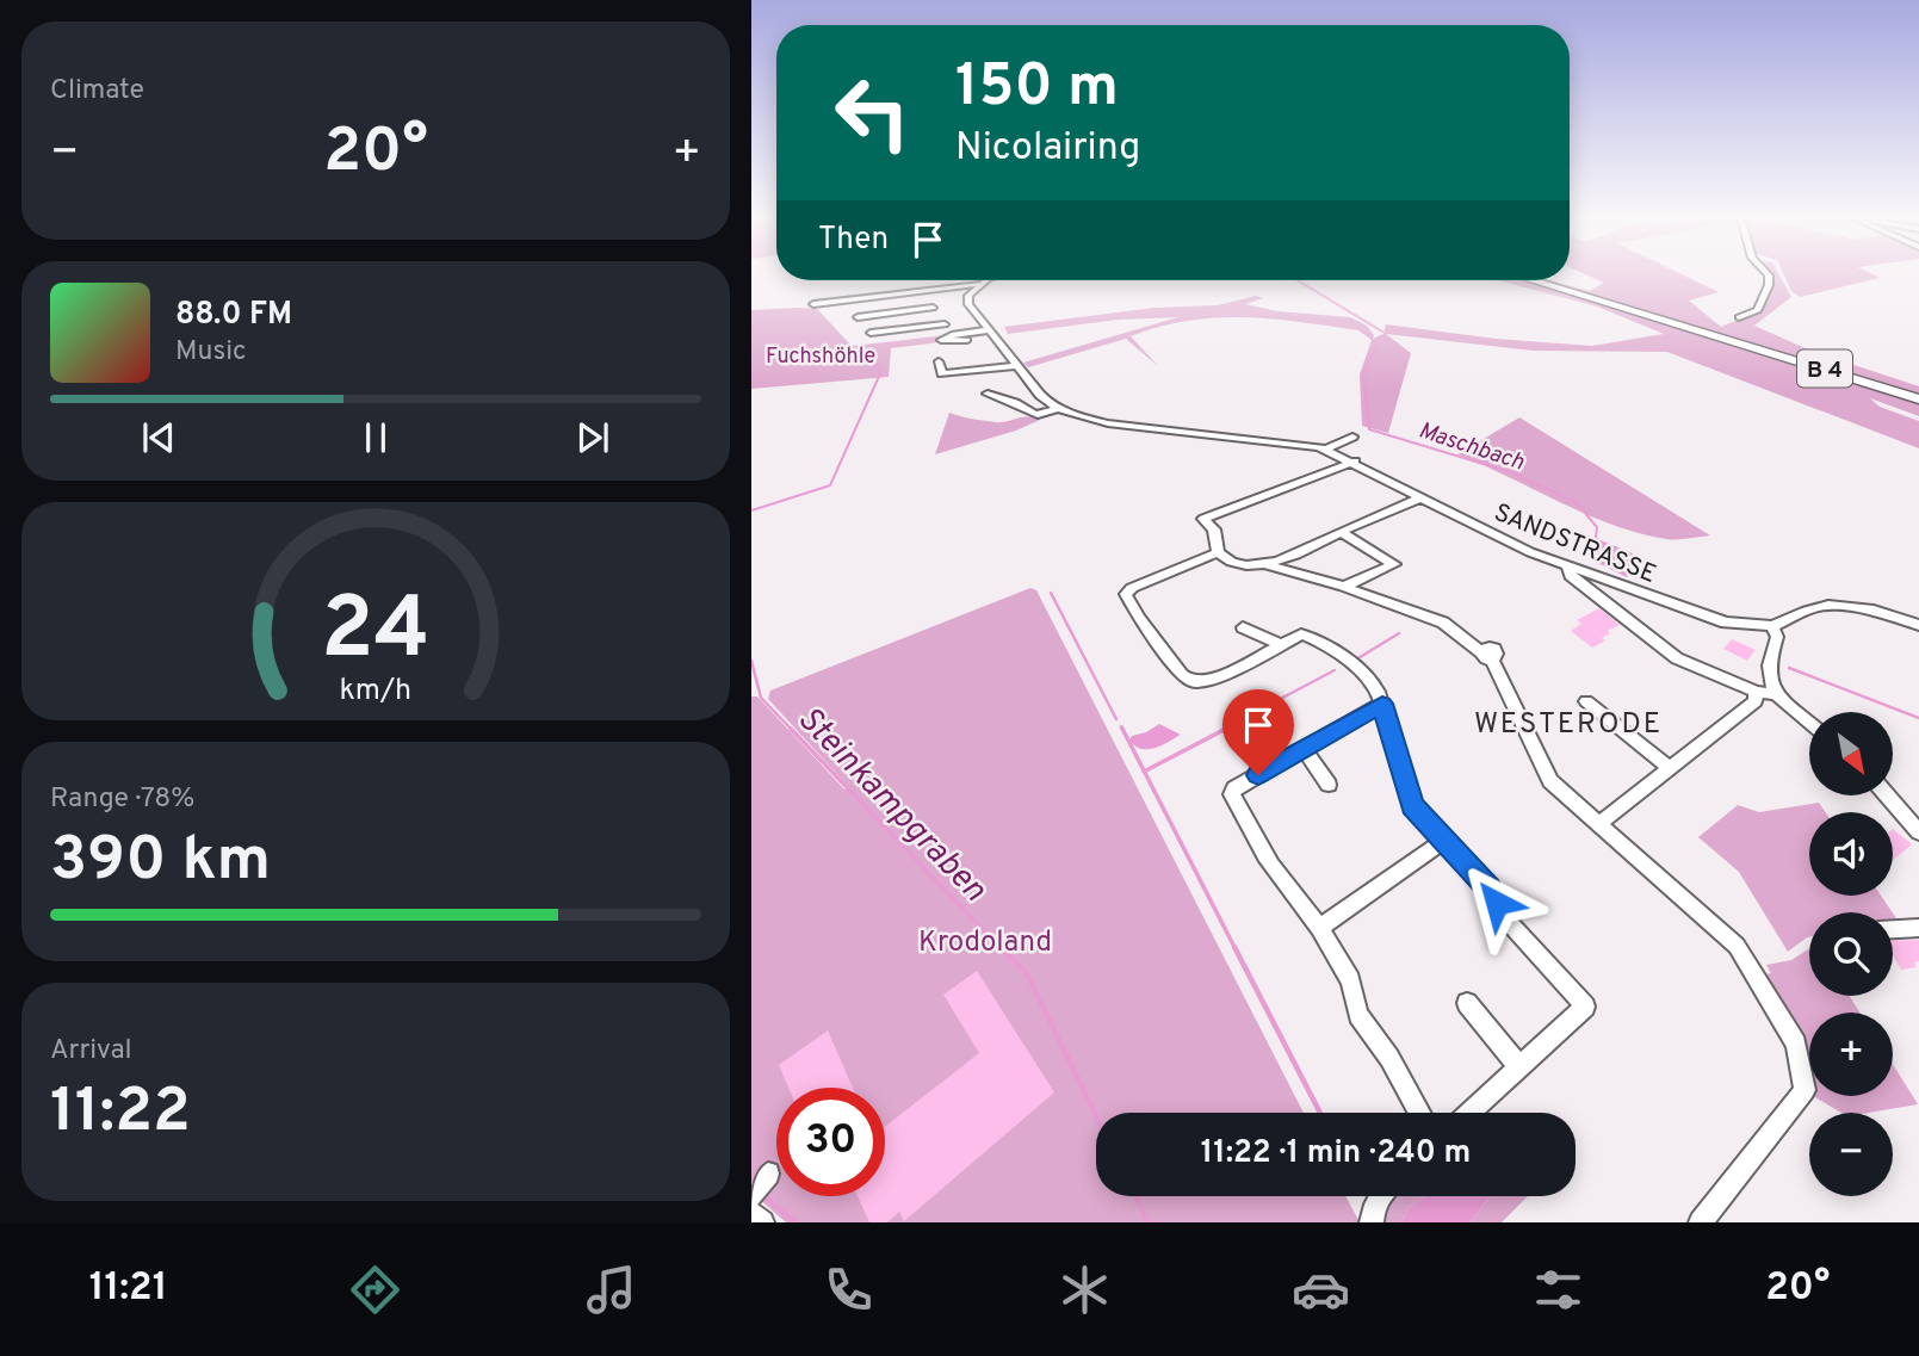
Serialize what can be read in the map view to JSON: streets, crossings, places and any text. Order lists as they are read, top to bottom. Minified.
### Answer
{"streets":{"highway":["B 4"],"street":["SANDSTRASSE"]},"districts":["WESTERODE"],"water":["Maschbach","Steinkampgraben"],"parks":["Fuchshöhle","Krodoland"],"north":"bottom right","page":{"tile":["Climate",["Range · 78%","390 km"],["Arrival","11:22"]],"turn":["150 m","Nicolairing"],"heat":["−","20°","+"],"then":"Then","song":["88.0 FM","Music"],"map_buttons":["+","−"],"limit":"30","trip":"11:22 · 1 min · 240 m","tabs":["11:21","20°"],"gauge":["24","km/h"]}}
